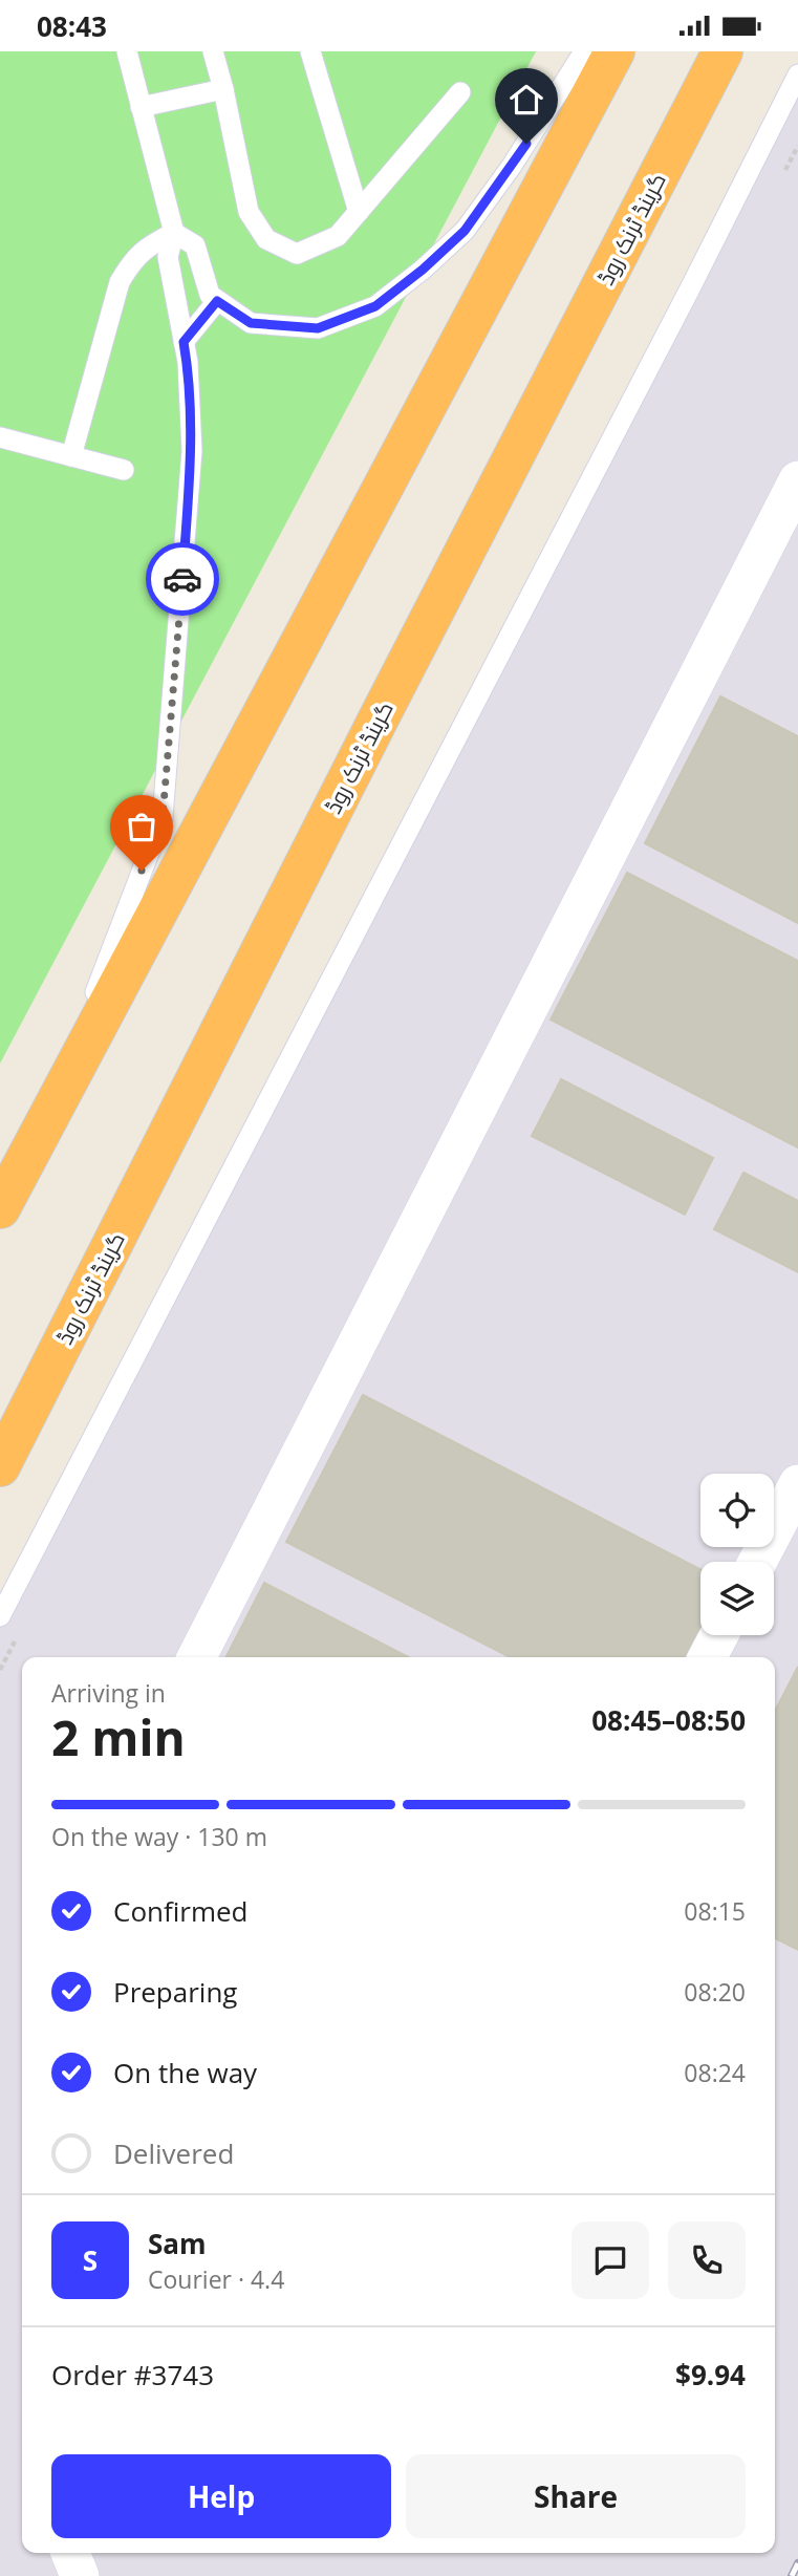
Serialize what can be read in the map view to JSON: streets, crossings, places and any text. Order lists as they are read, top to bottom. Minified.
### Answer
{"streets":{"highway":["گرینڈ ٹرنک روڈ"]},"page":{"status":"08:43","heading":["2 min","Arriving in","08:45–08:50"],"panel":["Sam","Courier · 4.4","Order #3743","$9.94"],"bar":"On the way · 130 m","list":[["Confirmed","08:15"],["Preparing","08:20"],["On the way","08:24"],"Delivered"],"round":"S","buttons":["Help","Share"]}}
